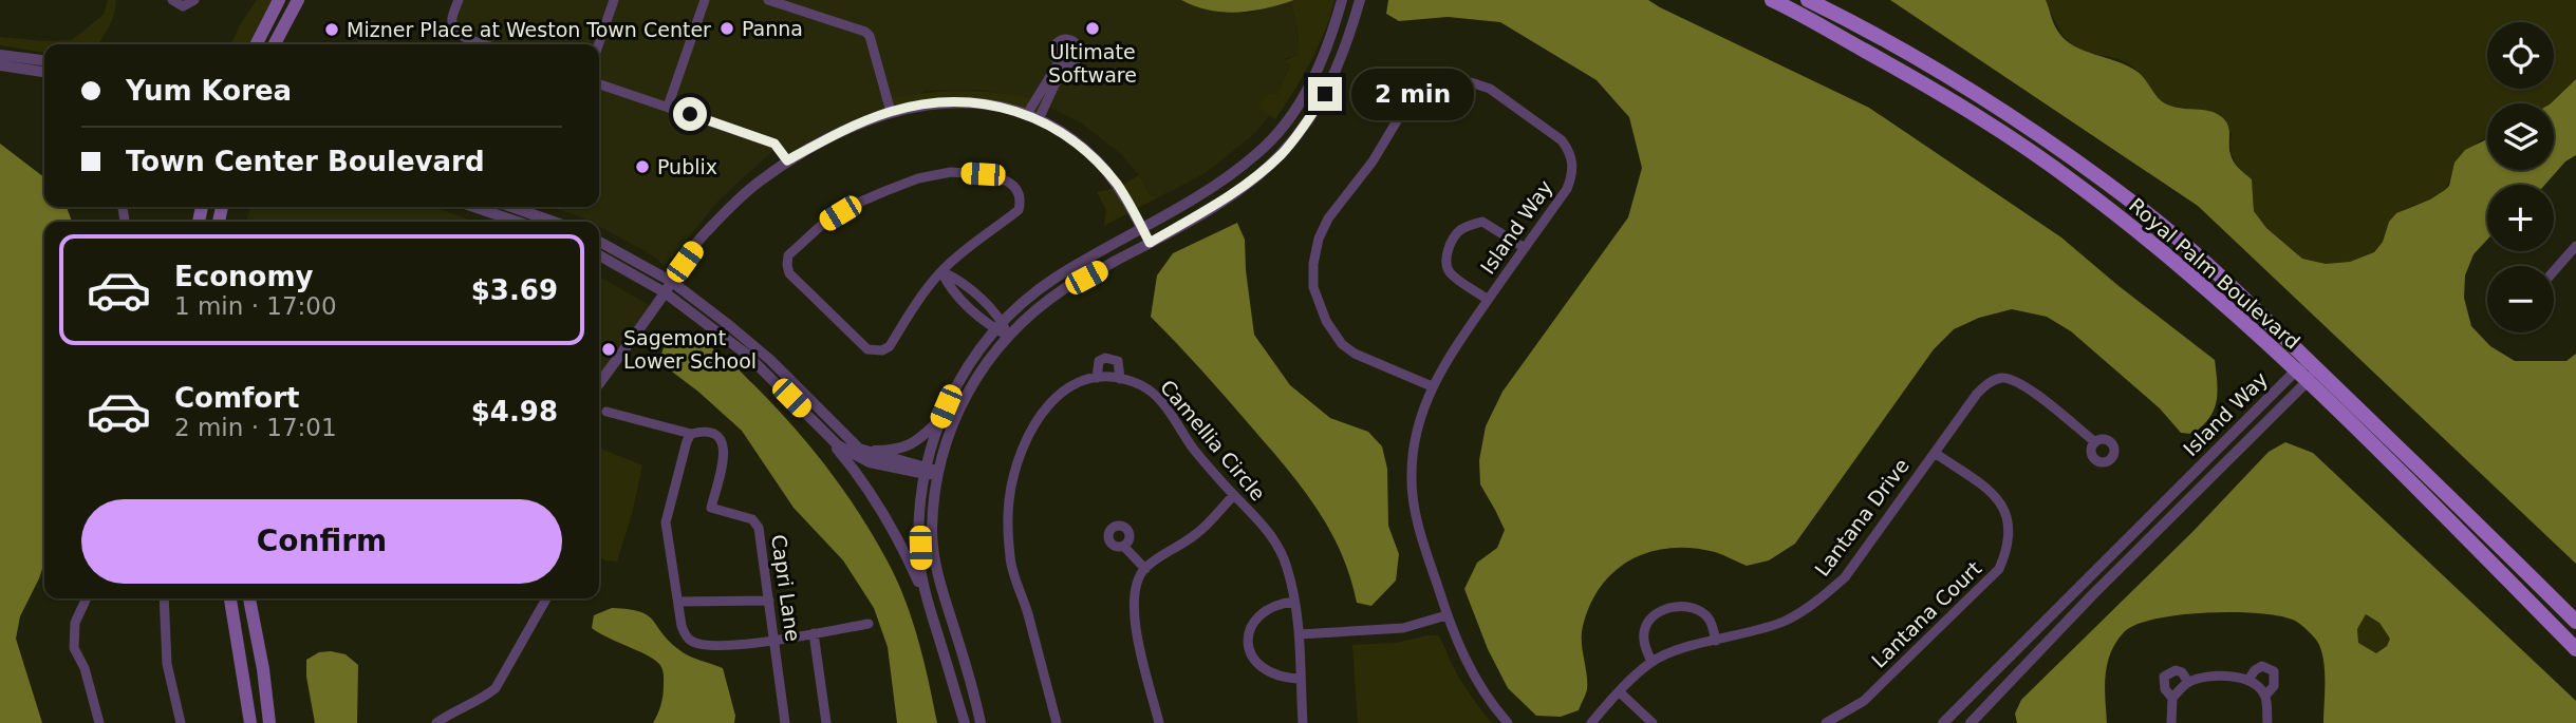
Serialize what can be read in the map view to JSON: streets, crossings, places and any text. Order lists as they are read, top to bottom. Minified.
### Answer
{"streets":{"main road":["Royal Palm Boulevard"],"street":["Island Way","Camellia Circle","Lantana Drive","Capri Lane","Lantana Court"]},"crossings":[["Island Way","Royal Palm Boulevard"],["Lantana Drive","Lantana Court"]],"places":["Panna","Ultimate Software","Mizner Place at Weston Town Center","Publix","Sagemont Lower School"],"page":{"map_buttons":["+","−"],"banner":["Yum Korea","Town Center Boulevard"],"bubble":"2 min","list":[{"name":"Economy","note":"1 min · 17:00","value":"$3.69"},{"name":"Comfort","note":"2 min · 17:01","value":"$4.98"}],"buttons":"Confirm"}}
